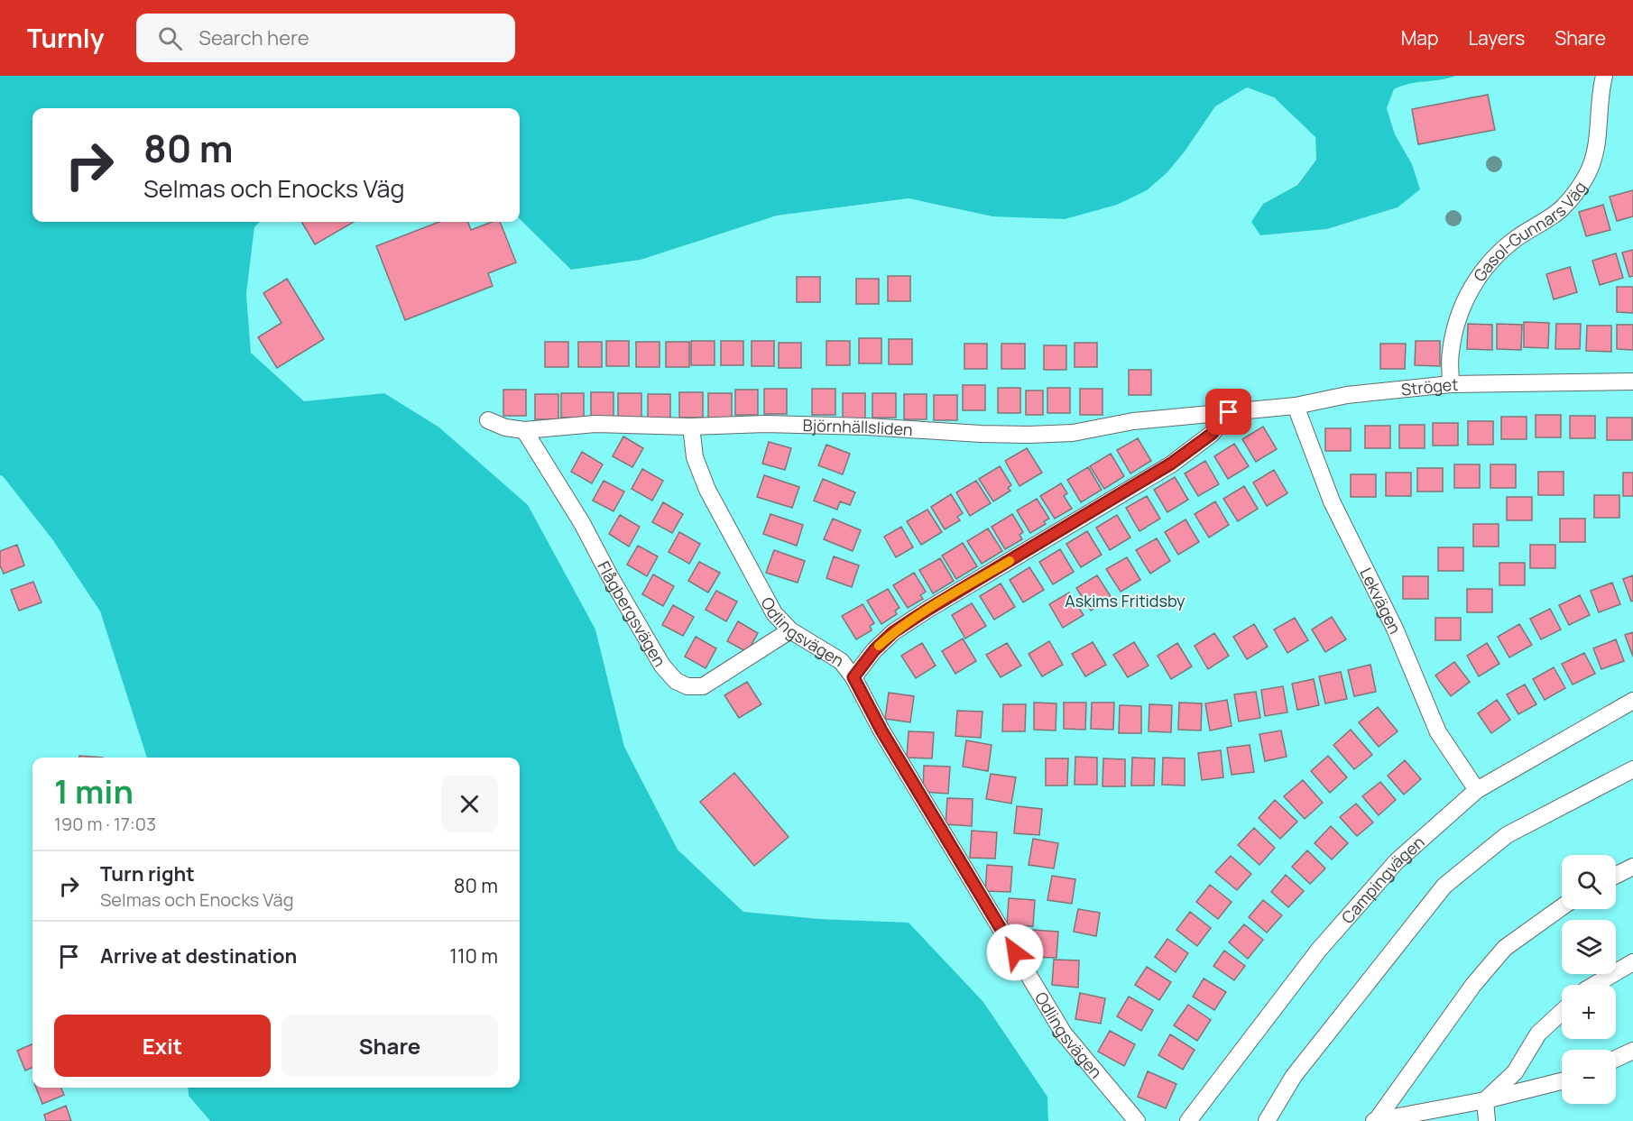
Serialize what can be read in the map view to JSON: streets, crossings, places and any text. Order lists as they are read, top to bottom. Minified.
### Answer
{"streets":{"lane":["Gasol-Gunnars Väg","Ströget","Björnhällsliden","Lekvägen","Flågbergsvägen","Odlingsvägen","Campingvägen"]},"crossings":[["Gasol-Gunnars Väg","Ströget"],["Ströget","Björnhällsliden"],["Ströget","Lekvägen"],["Björnhällsliden","Flågbergsvägen"],["Björnhällsliden","Odlingsvägen"],["Lekvägen","Campingvägen"],["Flågbergsvägen","Odlingsvägen"]],"parks":["Askims Fritidsby"],"page":{"header":"Turnly","search":"Search here","nav":["Map","Layers","Share"],"turn":["80 m","Selmas och Enocks Väg"],"heading":["1 min","190 m · 17:03"],"list":[{"name":"Turn right","note":"Selmas och Enocks Väg","value":"80 m"},{"name":"Arrive at destination","value":"110 m"}],"map_buttons":["+","−"],"buttons":["Exit","Share"]}}
